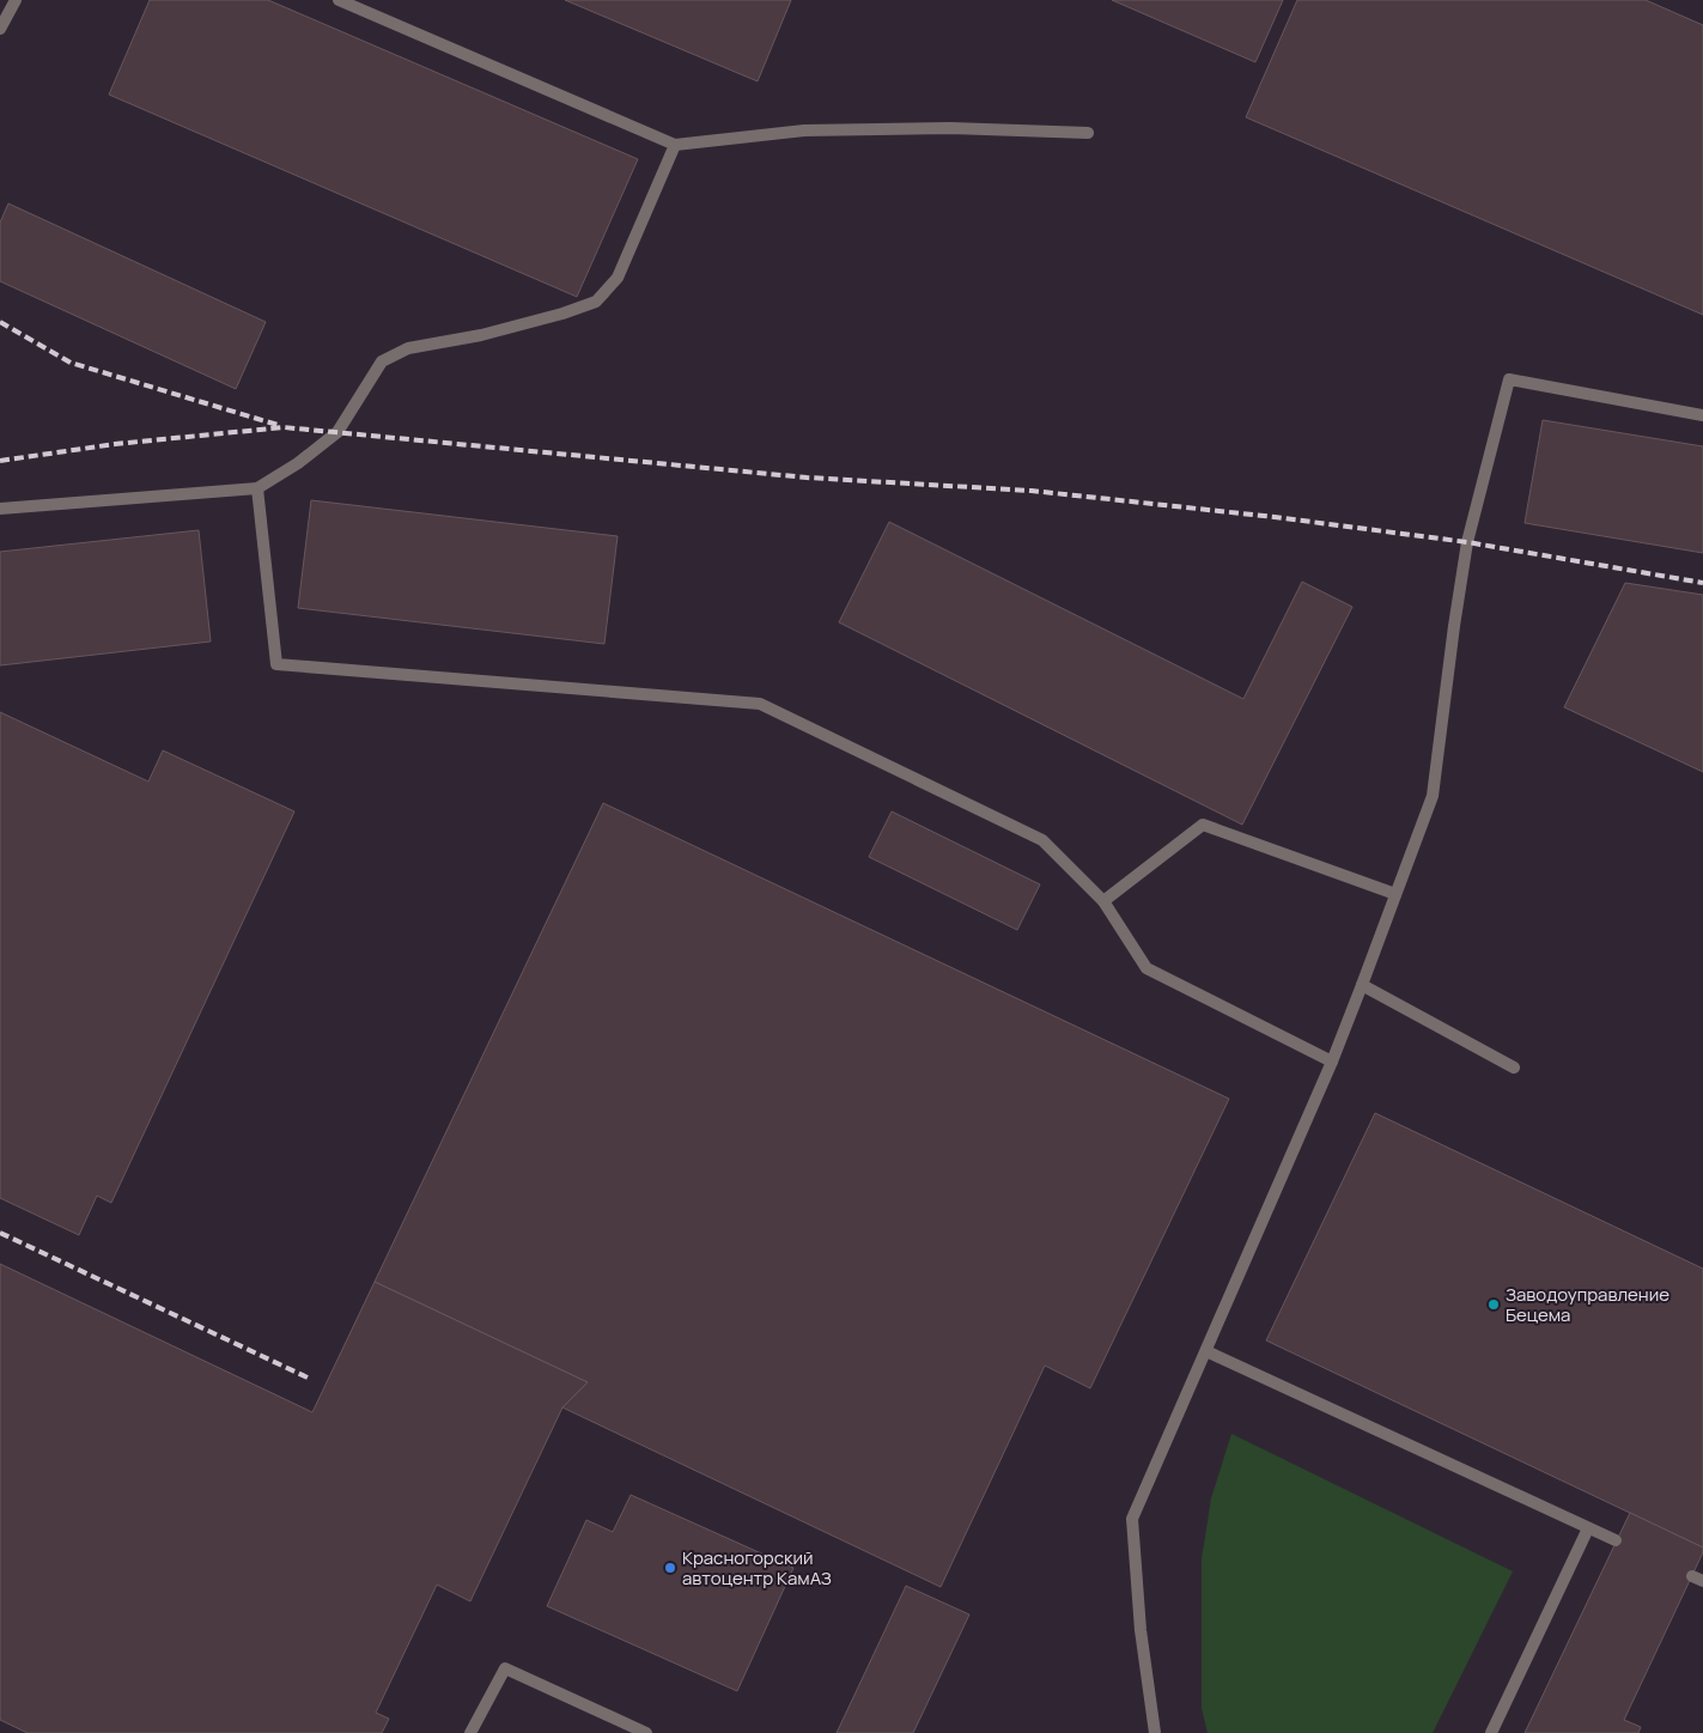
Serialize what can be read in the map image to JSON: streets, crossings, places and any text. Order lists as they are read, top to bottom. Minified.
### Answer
{"places":["Заводоуправление Бецема","Красногорский автоцентр КамАЗ"]}
